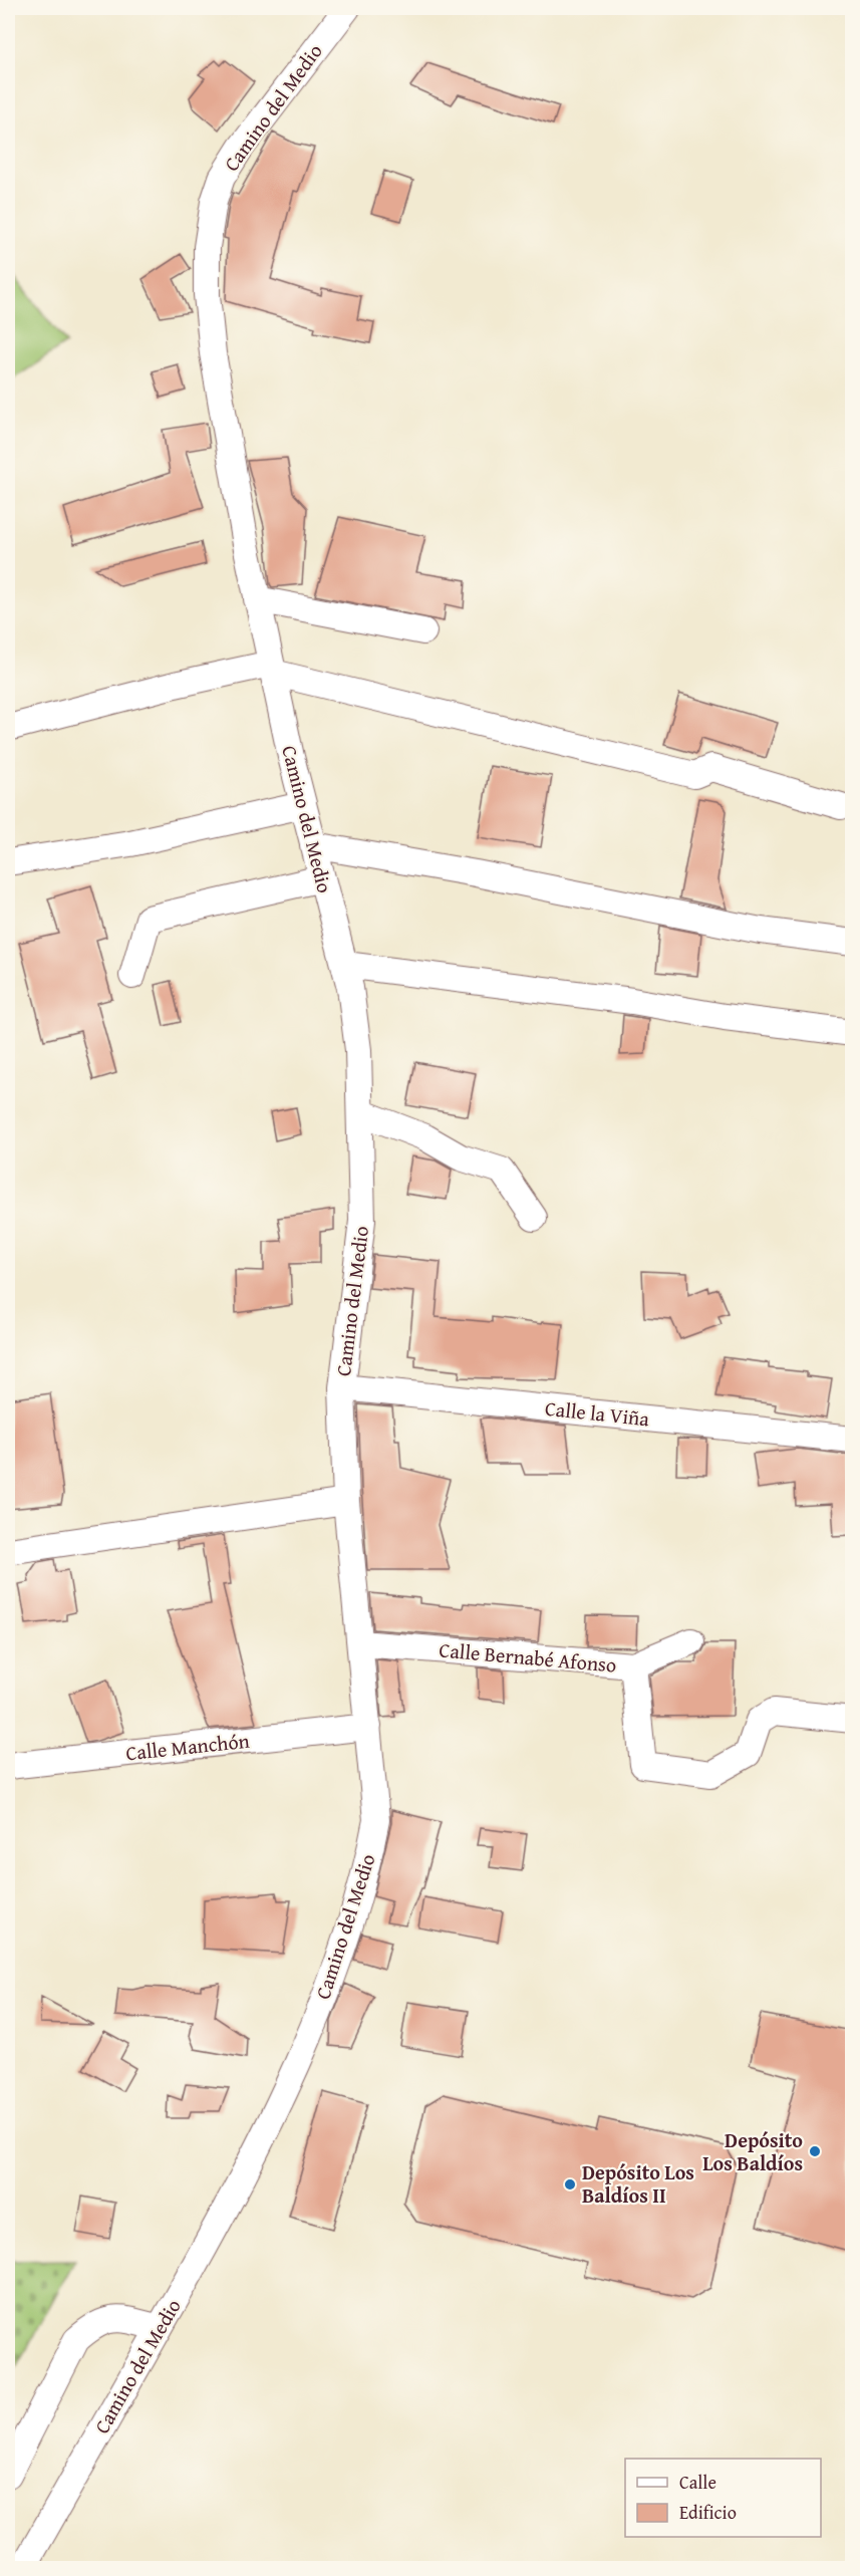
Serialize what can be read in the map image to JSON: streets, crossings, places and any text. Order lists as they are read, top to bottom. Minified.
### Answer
{"streets":{"street":["Camino del Medio","Calle la Viña","Calle Bernabé Afonso","Calle Manchón"]},"crossings":[["Camino del Medio","Calle la Viña"],["Camino del Medio","Calle Bernabé Afonso"],["Camino del Medio","Calle Manchón"]],"places":["Depósito Los Baldíos","Depósito Los Baldíos II"],"legend":["Calle","Edificio"]}
